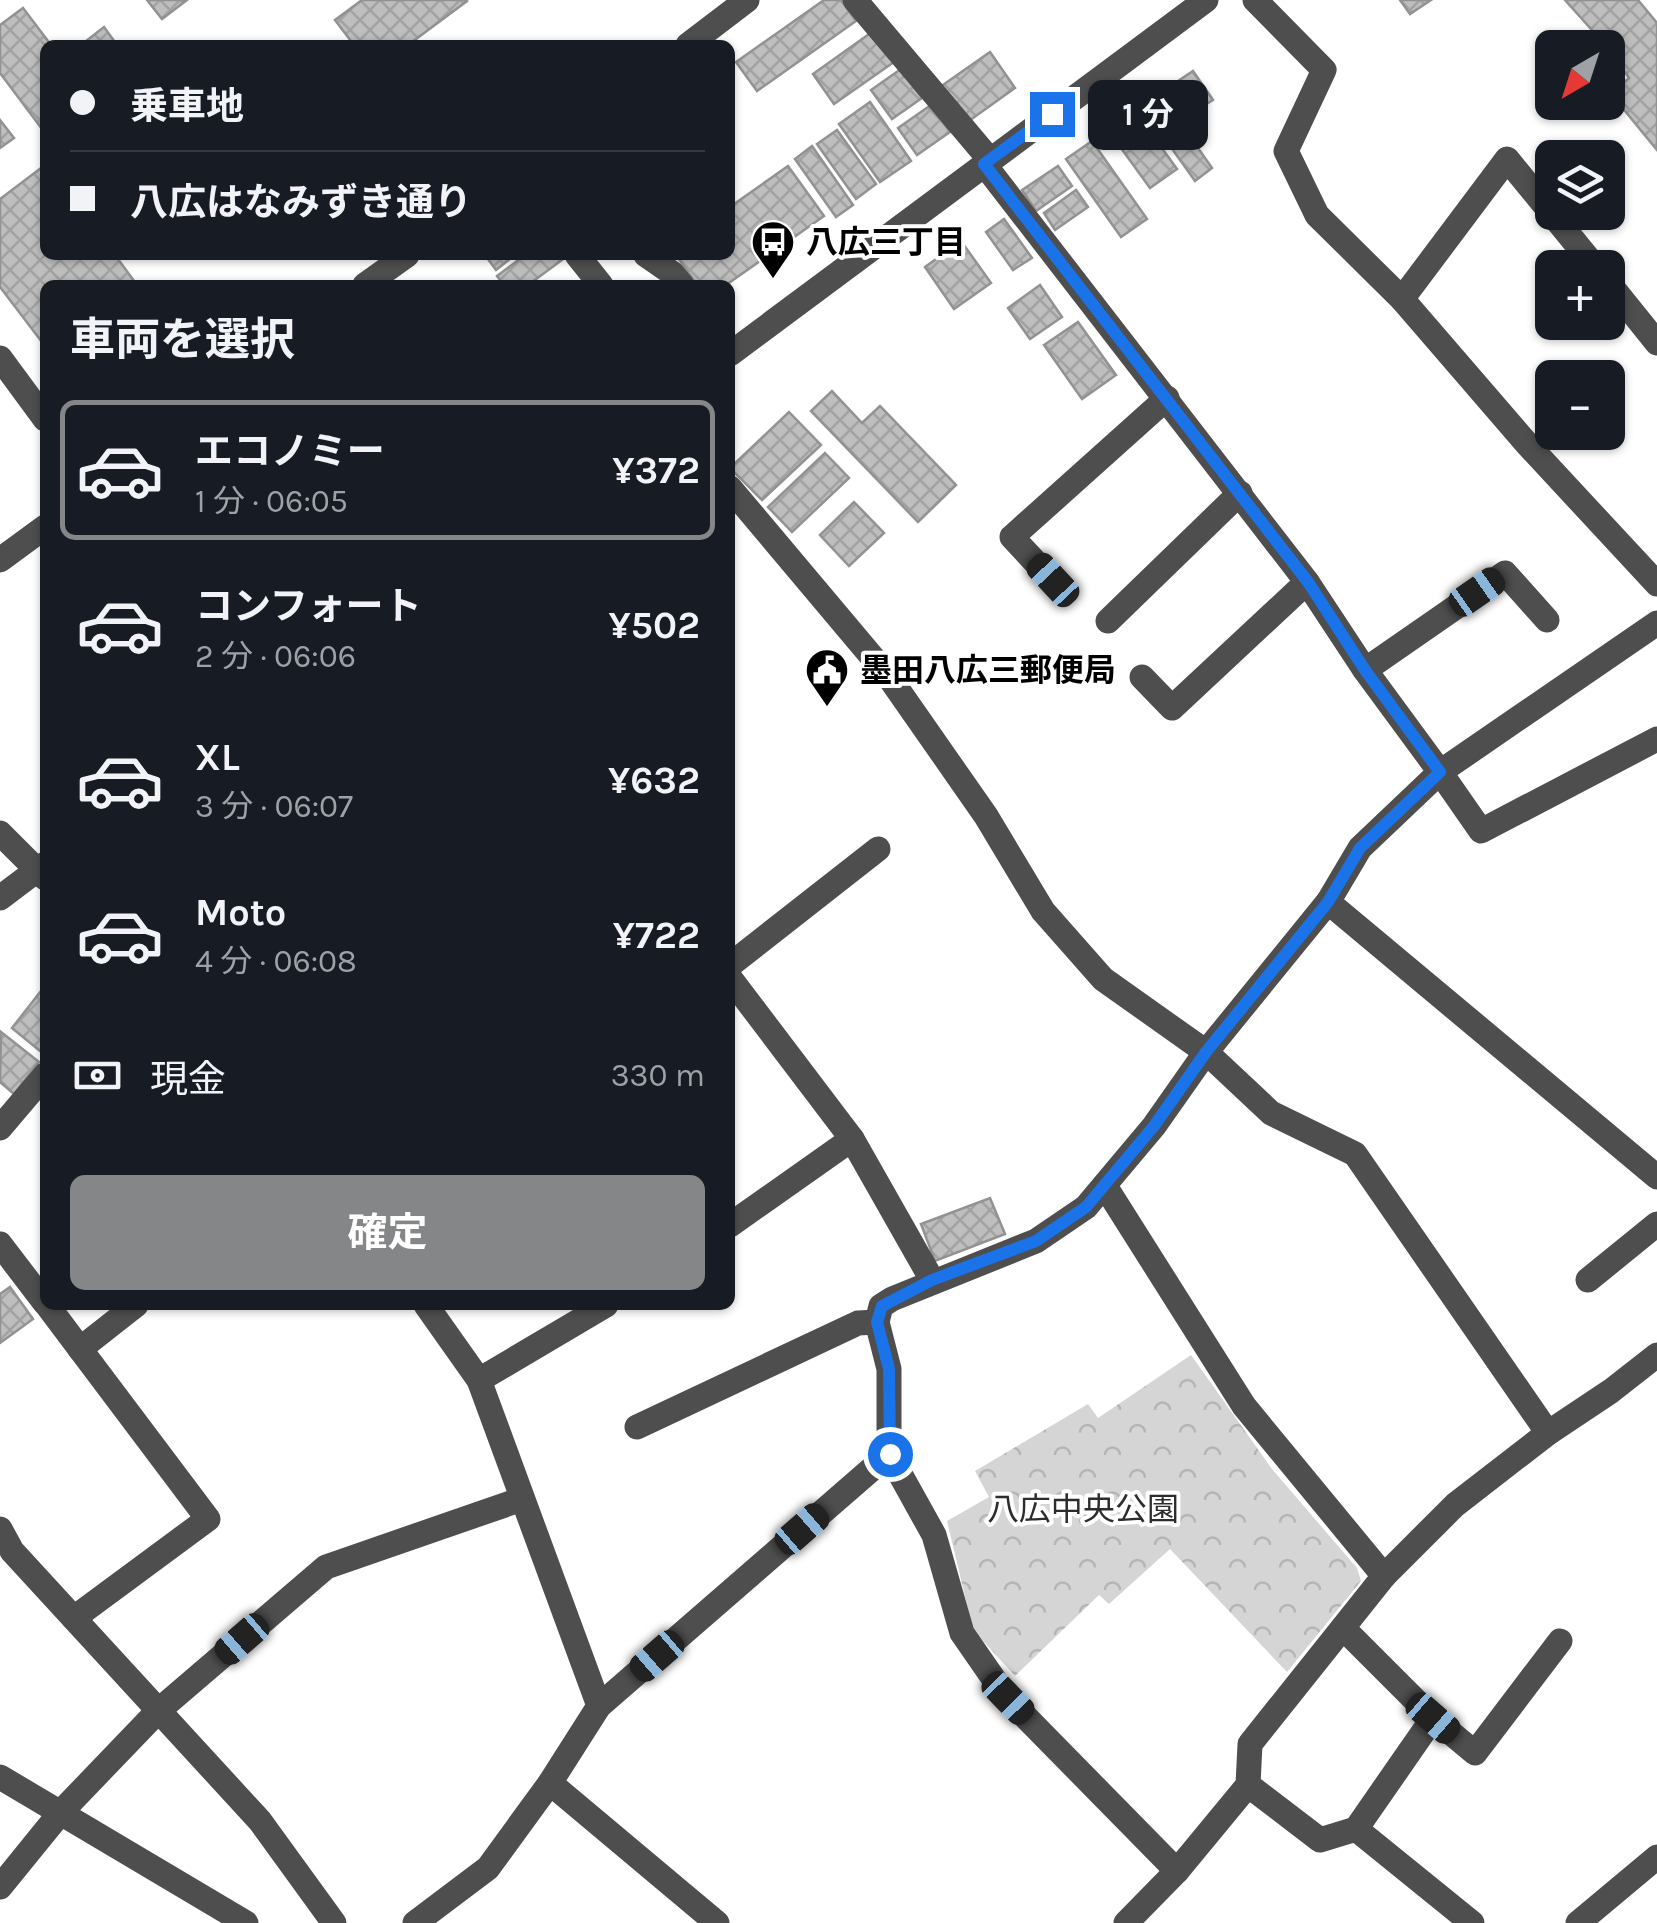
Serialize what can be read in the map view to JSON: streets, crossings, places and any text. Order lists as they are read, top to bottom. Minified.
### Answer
{"parks":["八広中央公園"],"places":{"bus stop":["八広三丁目"],"public building":["墨田八広三郵便局"]},"north":"bottom left","page":{"map_buttons":["+","−"],"banner":["乗車地","八広はなみずき通り"],"bubble":"1 分","heading":"車両を選択","list":[{"name":"エコノミー","note":"1 分 · 06:05","value":"¥372"},{"name":"コンフォート","note":"2 分 · 06:06","value":"¥502"},{"name":"XL","note":"3 分 · 06:07","value":"¥632"},{"name":"Moto","note":"4 分 · 06:08","value":"¥722"}],"pay":["現金","330 m"],"buttons":"確定"}}
